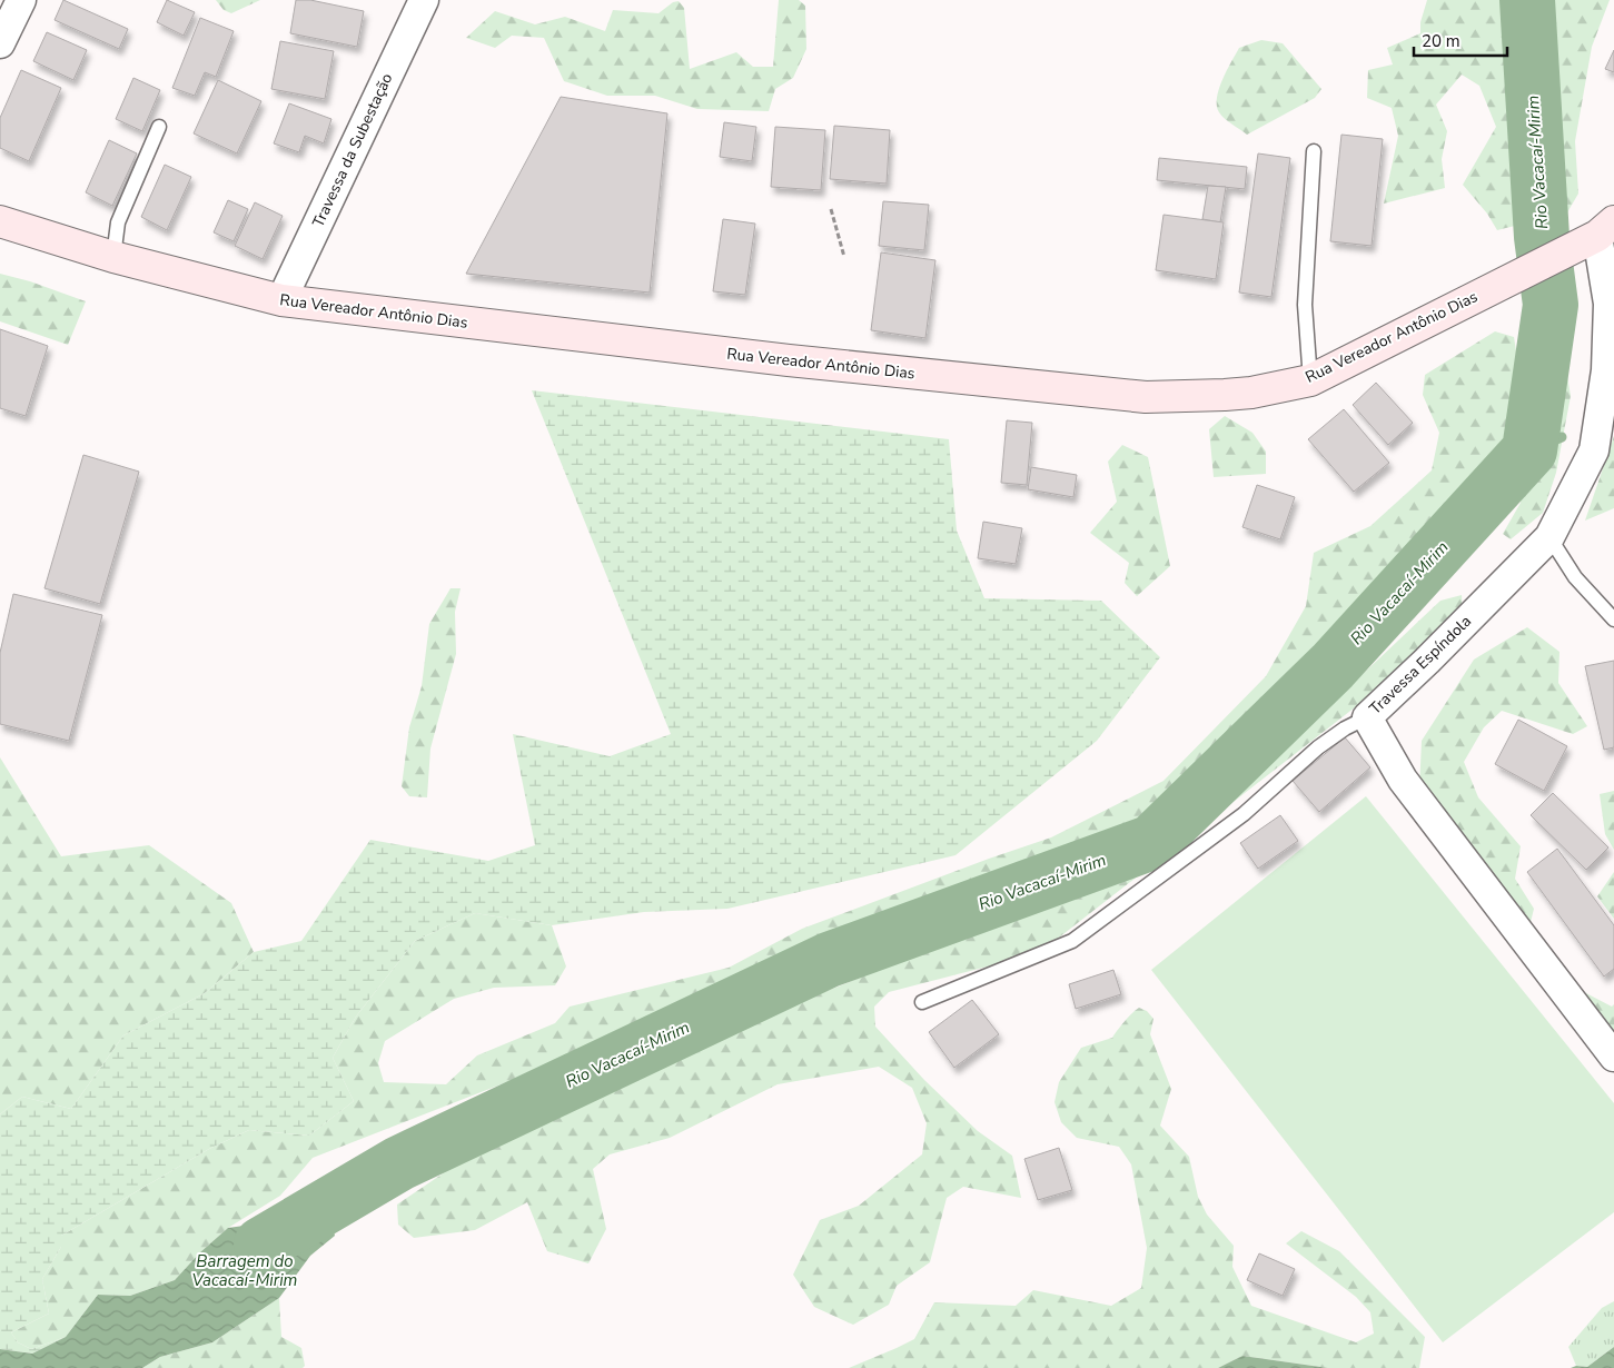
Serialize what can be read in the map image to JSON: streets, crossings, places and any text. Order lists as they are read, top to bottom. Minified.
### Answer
{"streets":{"street":["Travessa da Subestação","Rua Vereador Antônio Dias","Travessa Espíndola"]},"crossings":[["Travessa da Subestação","Rua Vereador Antônio Dias"],["Rua Vereador Antônio Dias","Travessa Espíndola"]],"water":["Rio Vacacaí-Mirim","Barragem do Vacacaí-Mirim"],"scale_bar":"20 m"}
